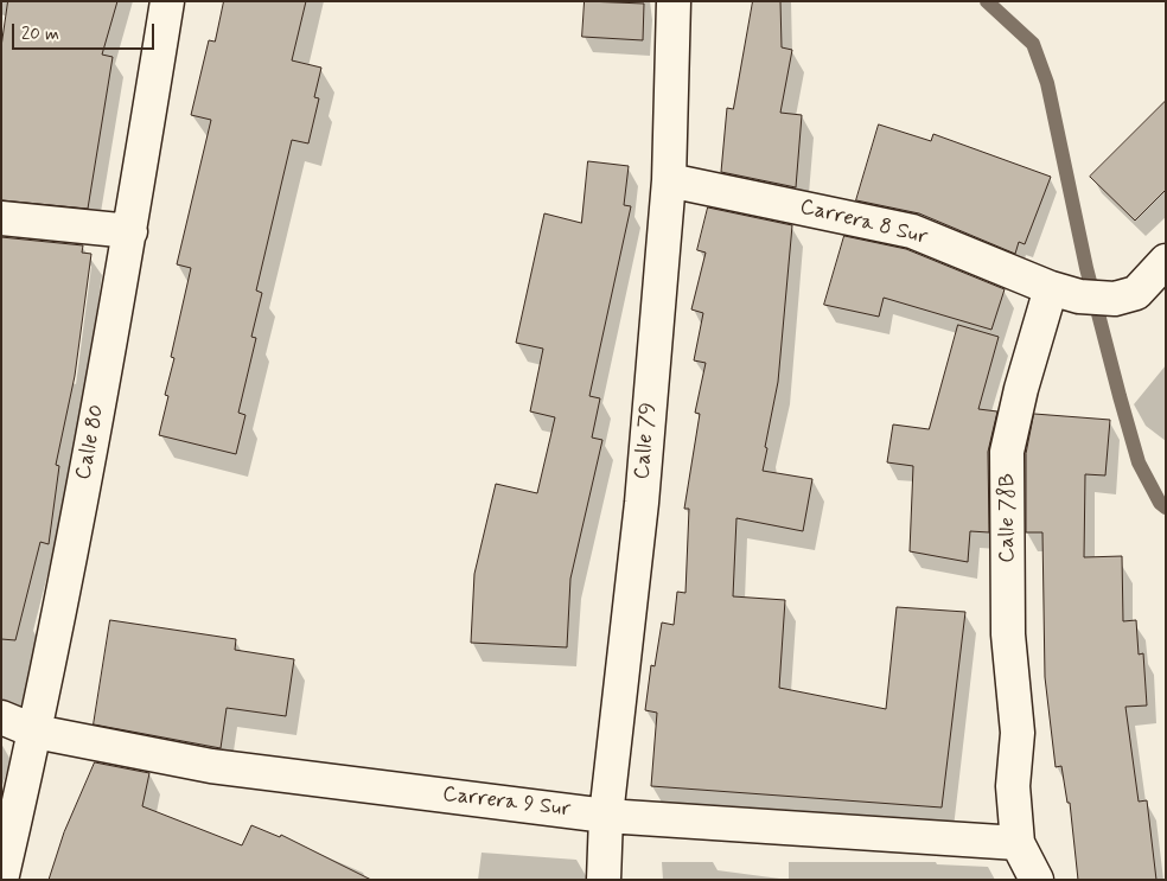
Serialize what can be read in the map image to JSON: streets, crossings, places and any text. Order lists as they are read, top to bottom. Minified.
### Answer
{"streets":{"street":["Carrera 8 Sur","Calle 79","Calle 80","Calle 78B","Carrera 9 Sur"]},"crossings":[["Carrera 8 Sur","Calle 79"],["Carrera 8 Sur","Calle 78B"],["Calle 79","Carrera 9 Sur"],["Calle 80","Carrera 9 Sur"],["Calle 78B","Carrera 9 Sur"]],"scale_bar":"20 m"}
